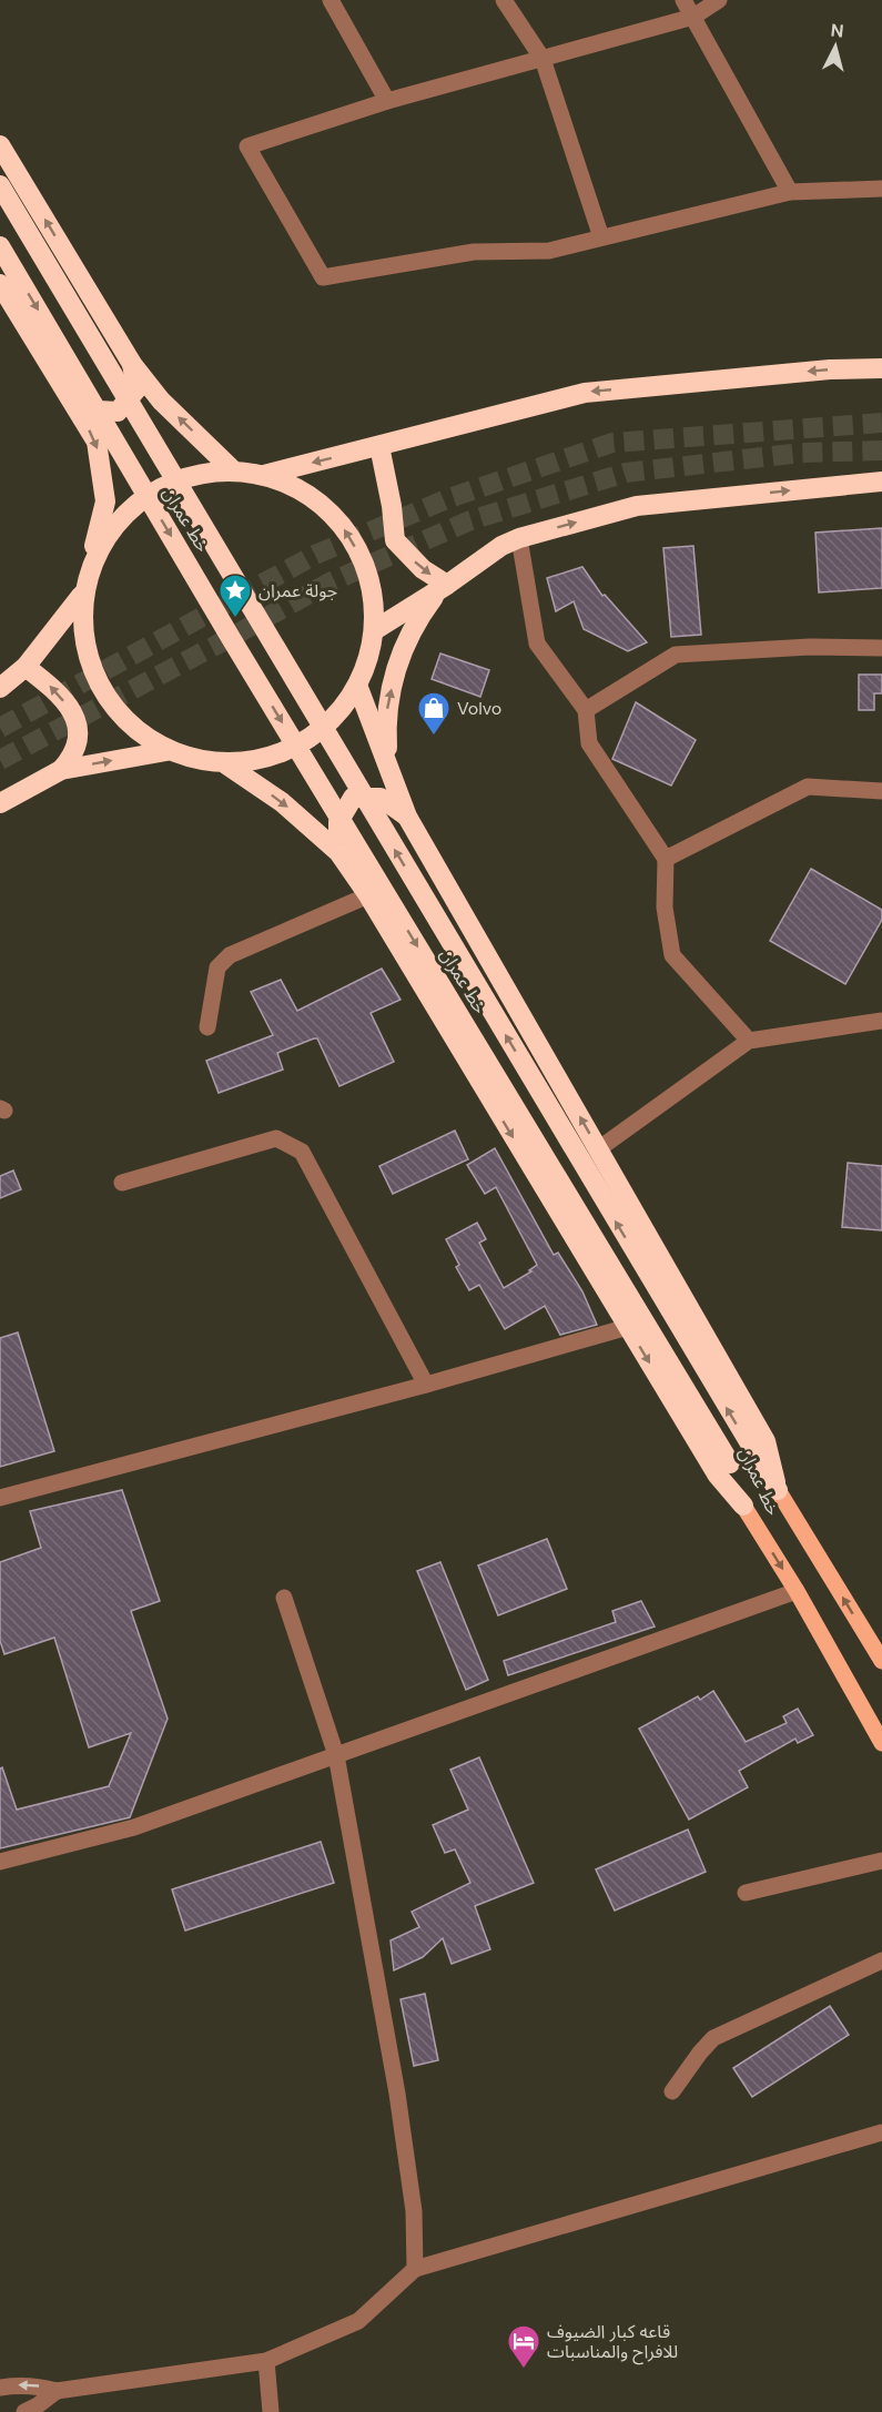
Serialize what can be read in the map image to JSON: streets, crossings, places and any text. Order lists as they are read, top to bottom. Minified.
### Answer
{"streets":{"highway":["خط عمران"]},"places":{"place":["جولة عمران"],"shop":["Volvo"],"hotel":["قاعه كبار الضيوف للافراح والمناسبات"]},"north":"top"}
